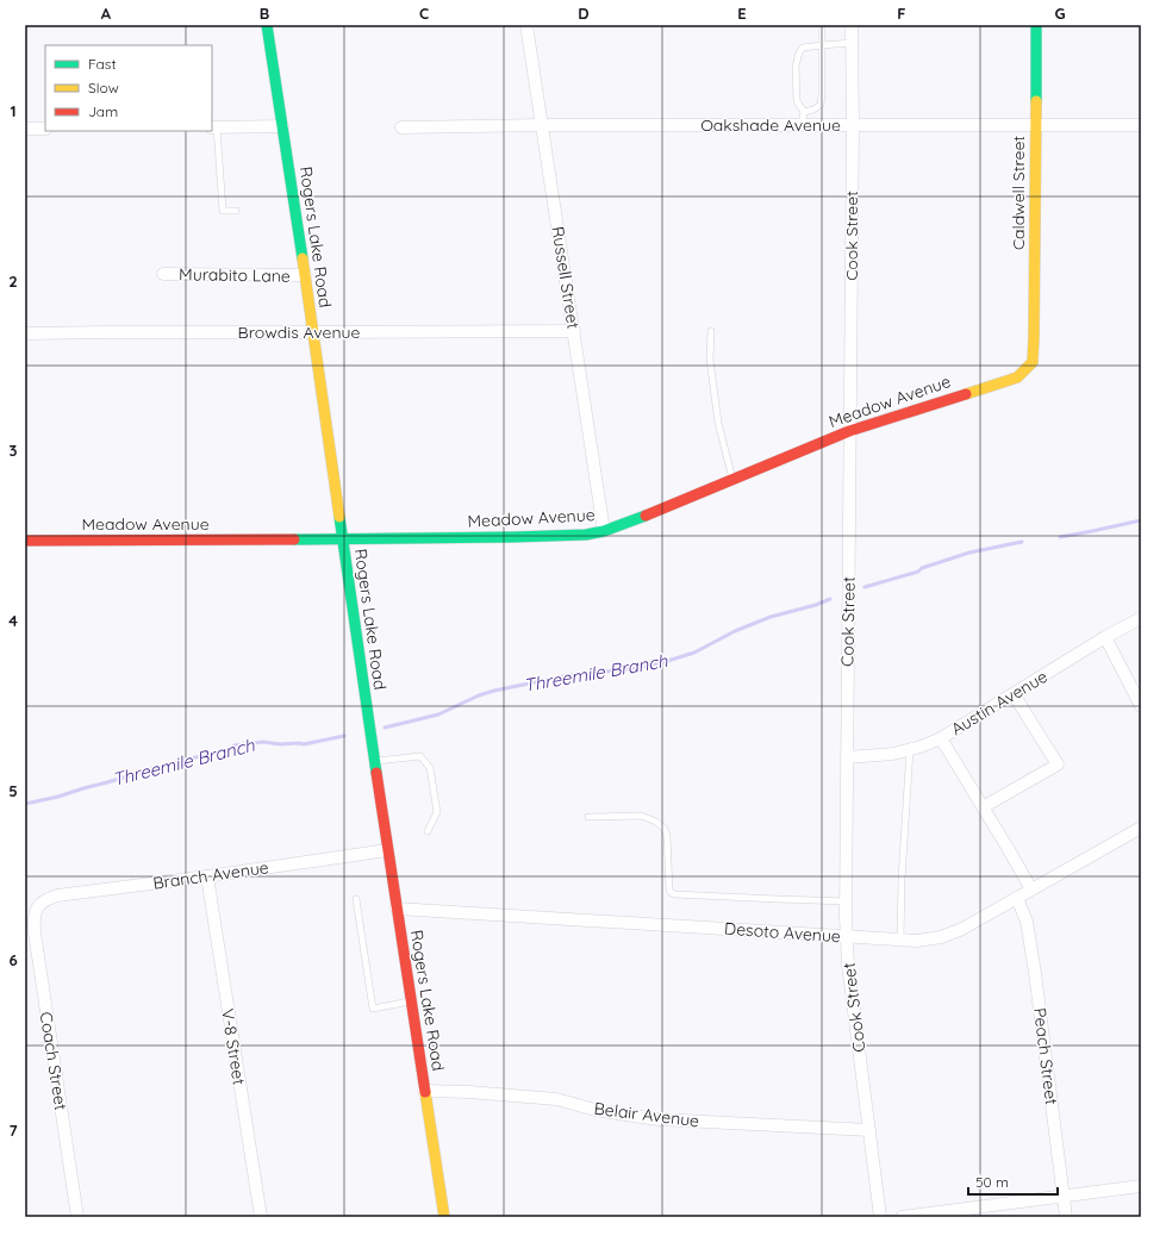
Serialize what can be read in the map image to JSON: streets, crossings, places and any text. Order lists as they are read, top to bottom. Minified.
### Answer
{"streets":{"street":["Oakshade Avenue","Caldwell Street","Cook Street","Rogers Lake Road","Murabito Lane","Russell Street","Browdis Avenue","Meadow Avenue","Austin Avenue","Branch Avenue","Desoto Avenue","V-8 Street","Peach Street","Coach Street","Belair Avenue"]},"crossings":[["Oakshade Avenue","Caldwell Street"],["Oakshade Avenue","Cook Street"],["Oakshade Avenue","Russell Street"],["Caldwell Street","Meadow Avenue"],["Cook Street","Meadow Avenue"],["Cook Street","Austin Avenue"],["Cook Street","Desoto Avenue"],["Cook Street","Belair Avenue"],["Rogers Lake Road","Murabito Lane"],["Rogers Lake Road","Browdis Avenue"],["Rogers Lake Road","Meadow Avenue"],["Rogers Lake Road","Branch Avenue"],["Rogers Lake Road","Desoto Avenue"],["Rogers Lake Road","Belair Avenue"],["Russell Street","Browdis Avenue"],["Russell Street","Meadow Avenue"],["Branch Avenue","V-8 Street"],["Branch Avenue","Coach Street"],["Desoto Avenue","Peach Street"]],"water":["Threemile Branch"],"legend":["Fast","Slow","Jam"],"scale_bar":"50 m","grid":{"columns":["A","B","C","D","E","F","G"],"rows":["1","2","3","4","5","6","7"]}}
